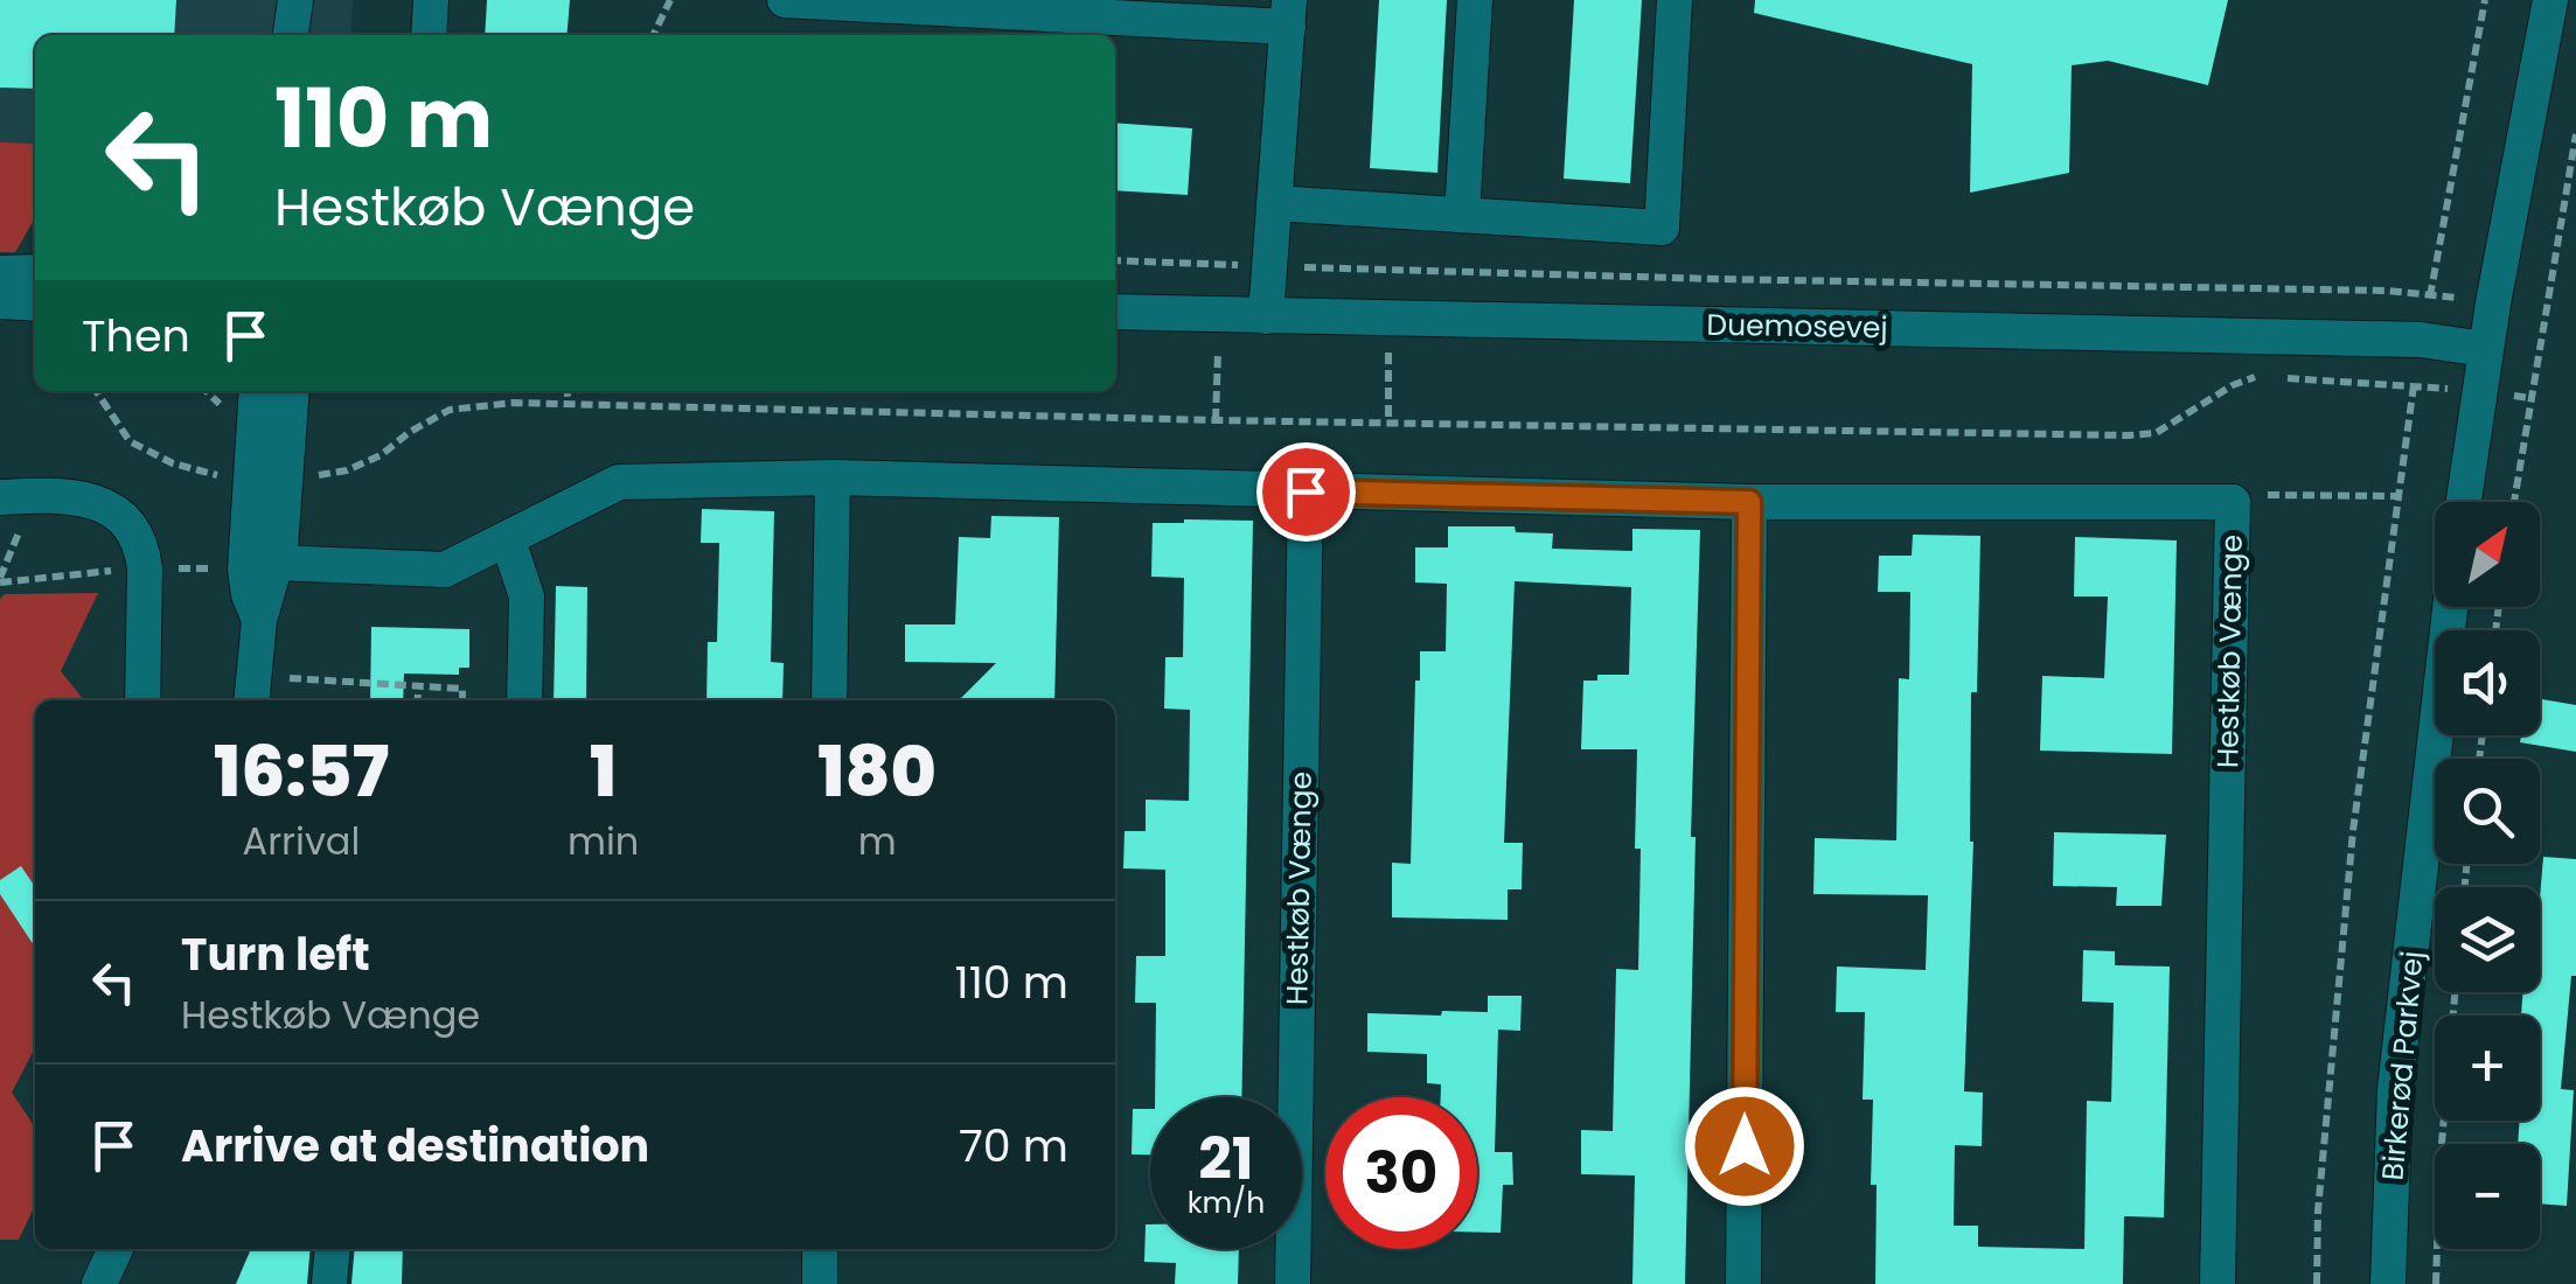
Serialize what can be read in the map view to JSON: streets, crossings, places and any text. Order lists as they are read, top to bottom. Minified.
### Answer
{"streets":{"street":["Duemosevej","Hestkøb Vænge","Birkerød Parkvej"]},"north":"top right","page":{"turn":["110 m","Hestkøb Vænge"],"then":"Then","map_buttons":["+","−"],"eta":["16:57","Arrival","1","min","180","m"],"list":[{"name":"Turn left","note":"Hestkøb Vænge","value":"110 m"},{"name":"Arrive at destination","value":"70 m"}],"speed":"21 km/h","limit":"30"}}
